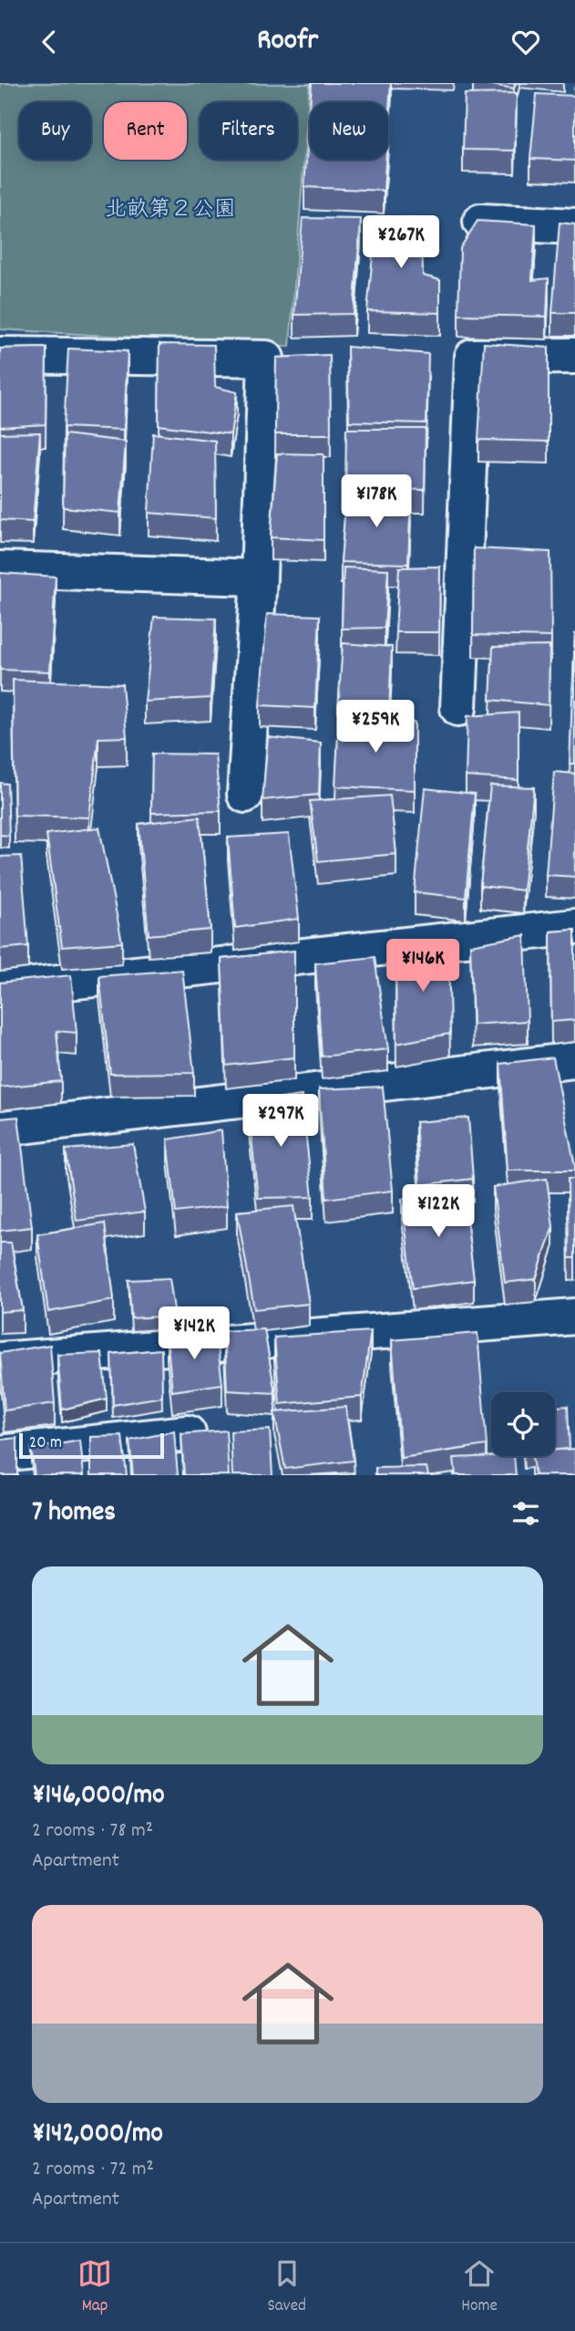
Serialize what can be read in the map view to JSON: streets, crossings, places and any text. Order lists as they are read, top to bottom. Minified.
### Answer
{"parks":["北畝第２公園"],"scale_bar":"20 m","page":{"header":"Roofr","chip":["Buy","Rent","Filters","New"],"price":["¥267K","¥178K","¥259K","¥146K","¥297K","¥122K","¥142K"],"scale":"20 m","heading":"7 homes","list":[{"name":"¥146,000/mo","note":"2 rooms · 78 m² · Apartment"},{"name":"¥142,000/mo","note":"2 rooms · 72 m² · Apartment"}],"tabs":["Map","Saved","Home"]}}
